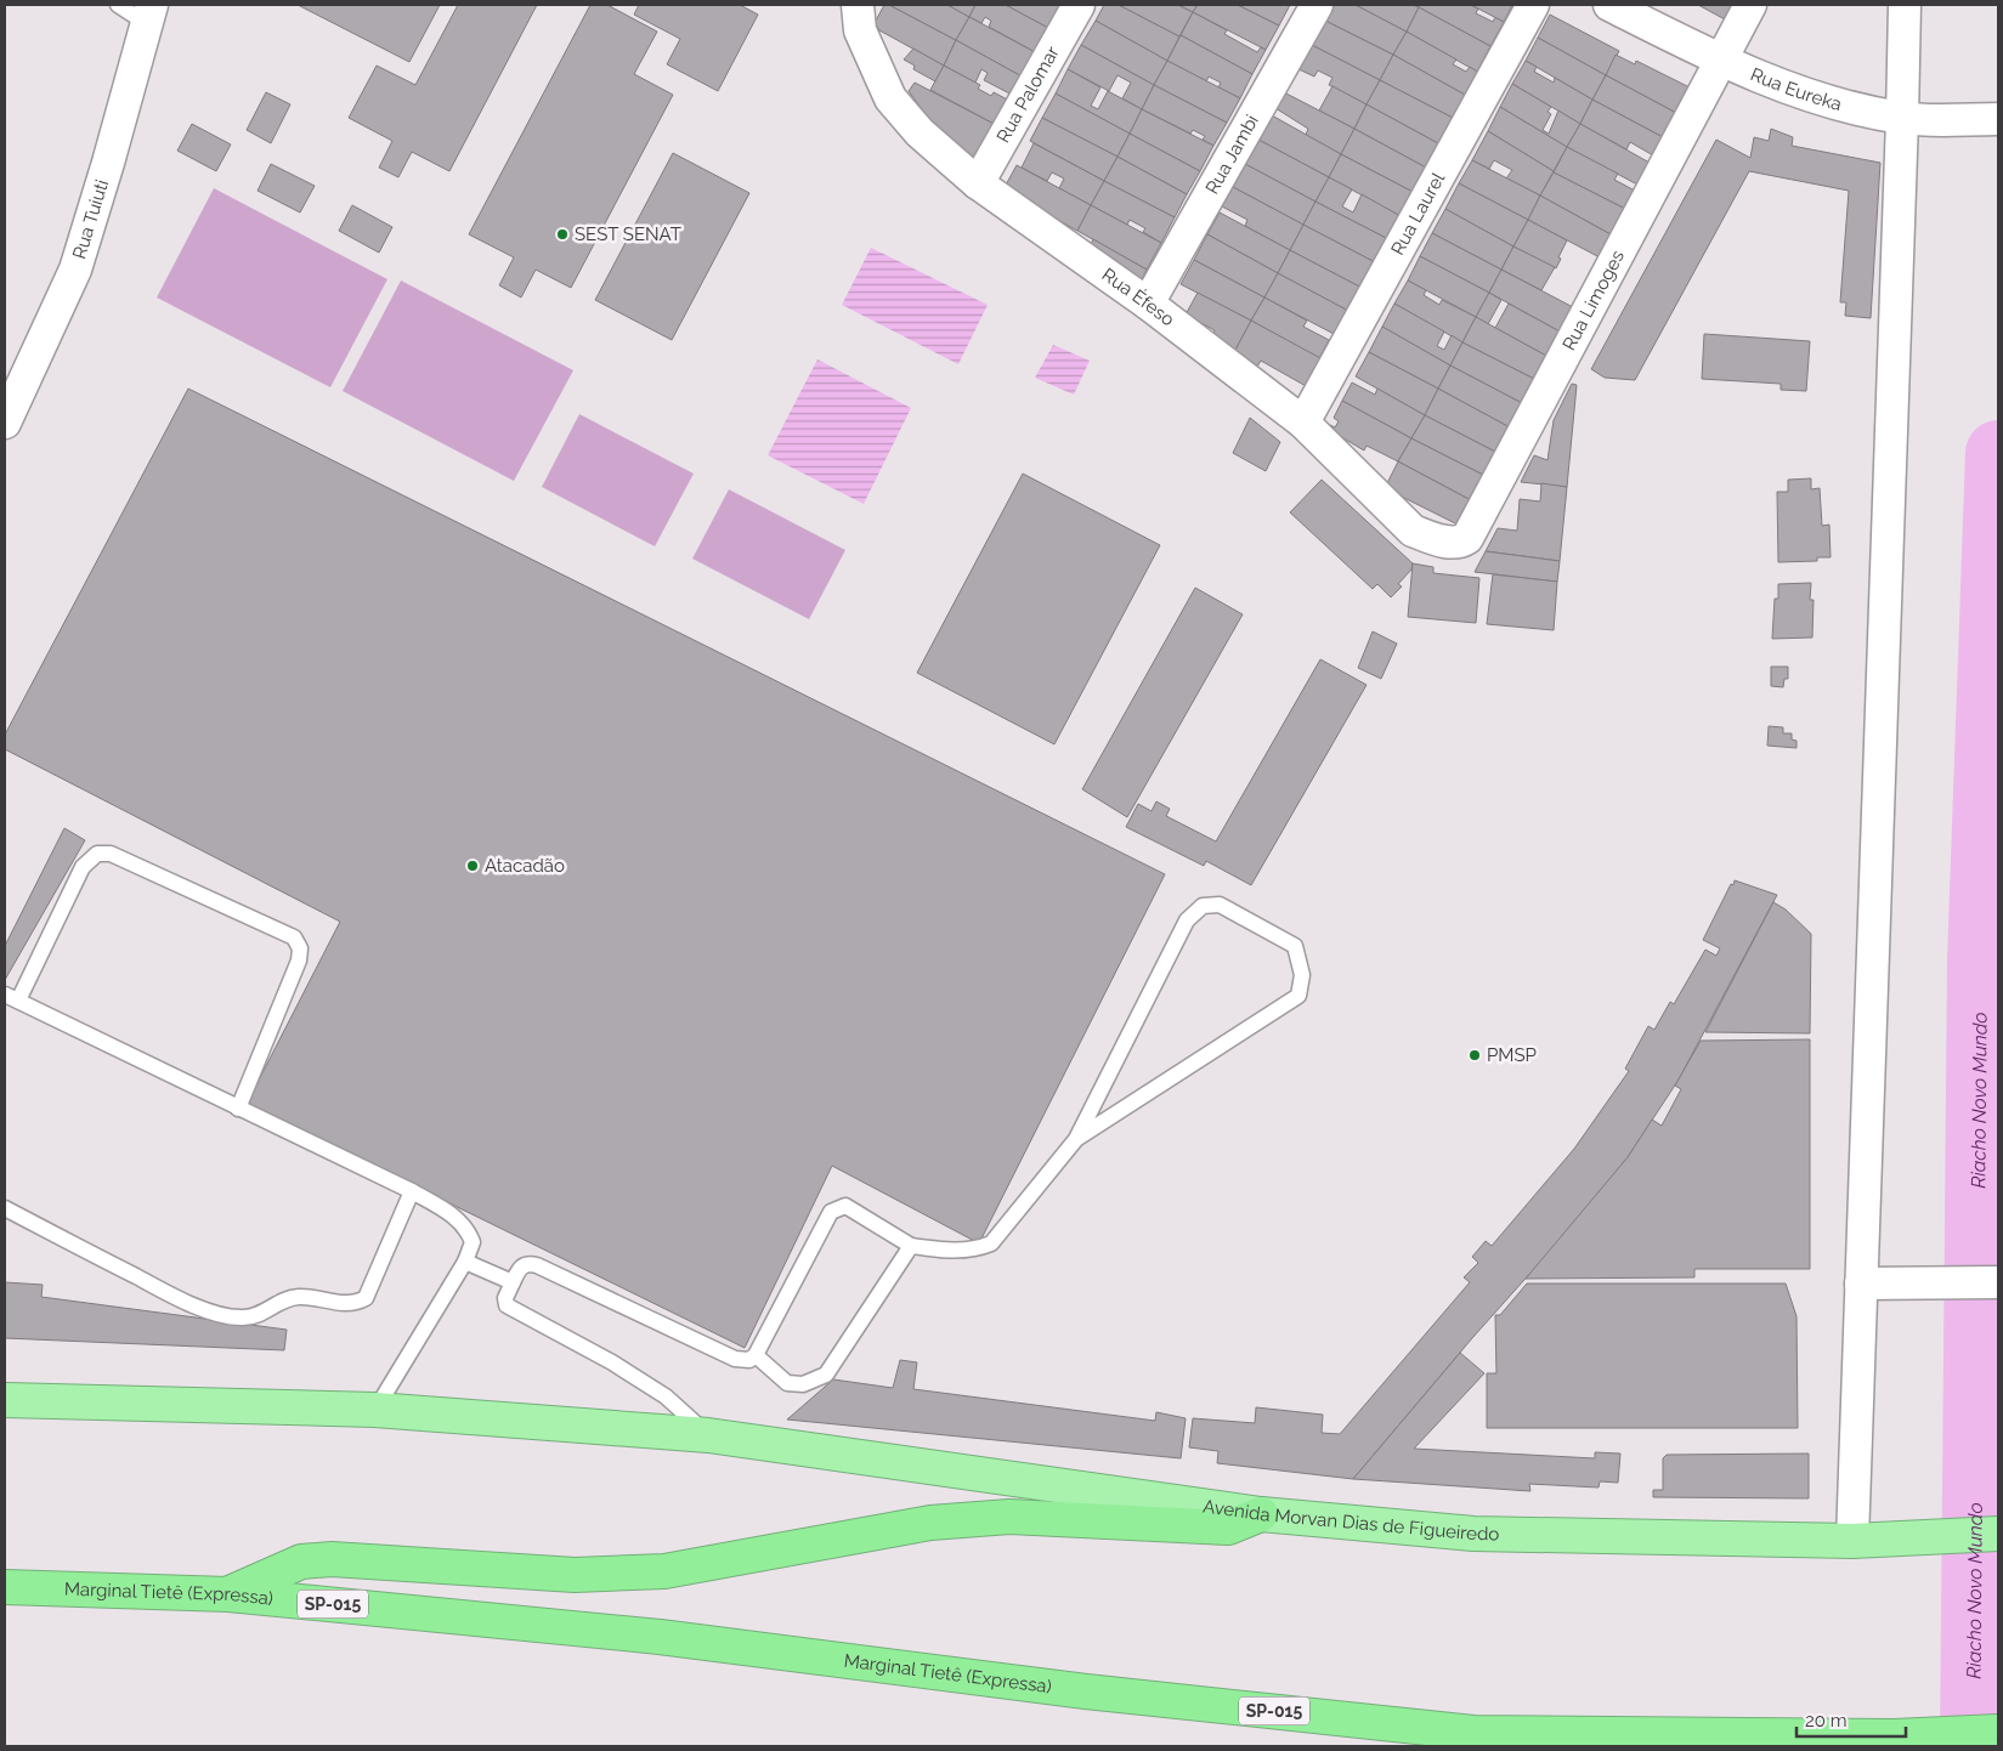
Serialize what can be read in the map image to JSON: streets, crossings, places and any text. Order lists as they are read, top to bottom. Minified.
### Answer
{"streets":{"highway":["Avenida Morvan Dias de Figueiredo","Marginal Tietê (Expressa)","SP-015"],"street":["Rua Eureka","Rua Palomar","Rua Jambi","Rua Laurel","Rua Tuiuti","Rua Éfeso","Rua Limoges"]},"crossings":[["Rua Eureka","Rua Limoges"],["Rua Palomar","Rua Éfeso"],["Rua Jambi","Rua Éfeso"],["Rua Laurel","Rua Éfeso"],["Rua Éfeso","Rua Limoges"]],"water":["Riacho Novo Mundo"],"places":["SEST SENAT","Atacadão","PMSP"],"scale_bar":"20 m"}
